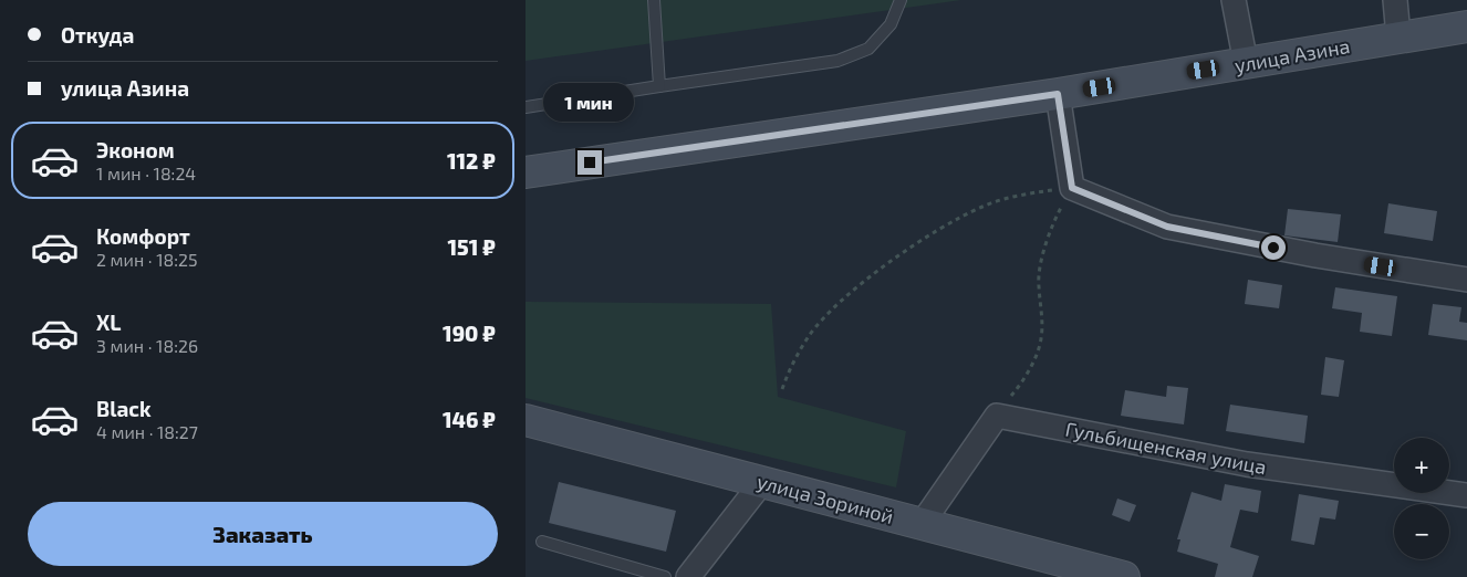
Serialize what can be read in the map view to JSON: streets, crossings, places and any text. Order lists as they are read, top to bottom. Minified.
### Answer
{"streets":{"main road":["улица Азина","улица Зориной"],"street":["Гульбищенская улица"]},"page":{"banner":["Откуда","улица Азина"],"bubble":"1 мин","list":[{"name":"Эконом","note":"1 мин · 18:24","value":"112 ₽"},{"name":"Комфорт","note":"2 мин · 18:25","value":"151 ₽"},{"name":"XL","note":"3 мин · 18:26","value":"190 ₽"},{"name":"Black","note":"4 мин · 18:27","value":"146 ₽"}],"map_buttons":["+","−"],"buttons":"Заказать"}}
